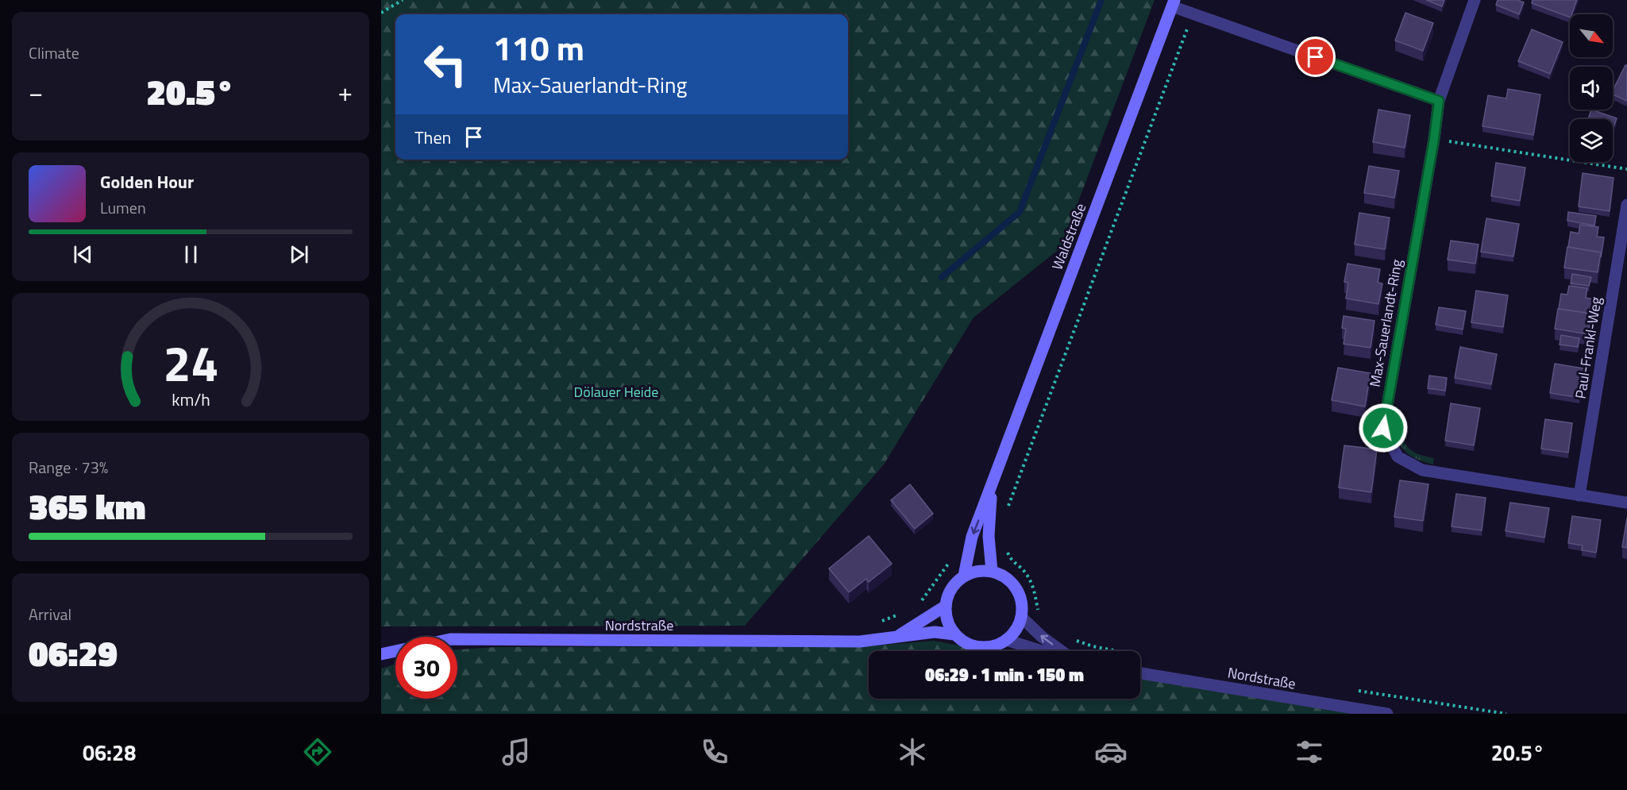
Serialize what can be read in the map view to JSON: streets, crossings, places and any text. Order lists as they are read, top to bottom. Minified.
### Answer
{"streets":{"main road":["Waldstraße","Nordstraße"],"street":["Max-Sauerlandt-Ring","Paul-Frankl-Weg"]},"crossings":[["Waldstraße","Nordstraße"],["Max-Sauerlandt-Ring","Paul-Frankl-Weg"]],"parks":["Dölauer Heide"],"north":"bottom right","page":{"tile":["Climate",["Range · 73%","365 km"],["Arrival","06:29"]],"turn":["110 m","Max-Sauerlandt-Ring"],"heat":["−","20.5°","+"],"then":"Then","song":["Golden Hour","Lumen"],"limit":"30","trip":"06:29 · 1 min · 150 m","tabs":["06:28","20.5°"],"gauge":["24","km/h"]}}
